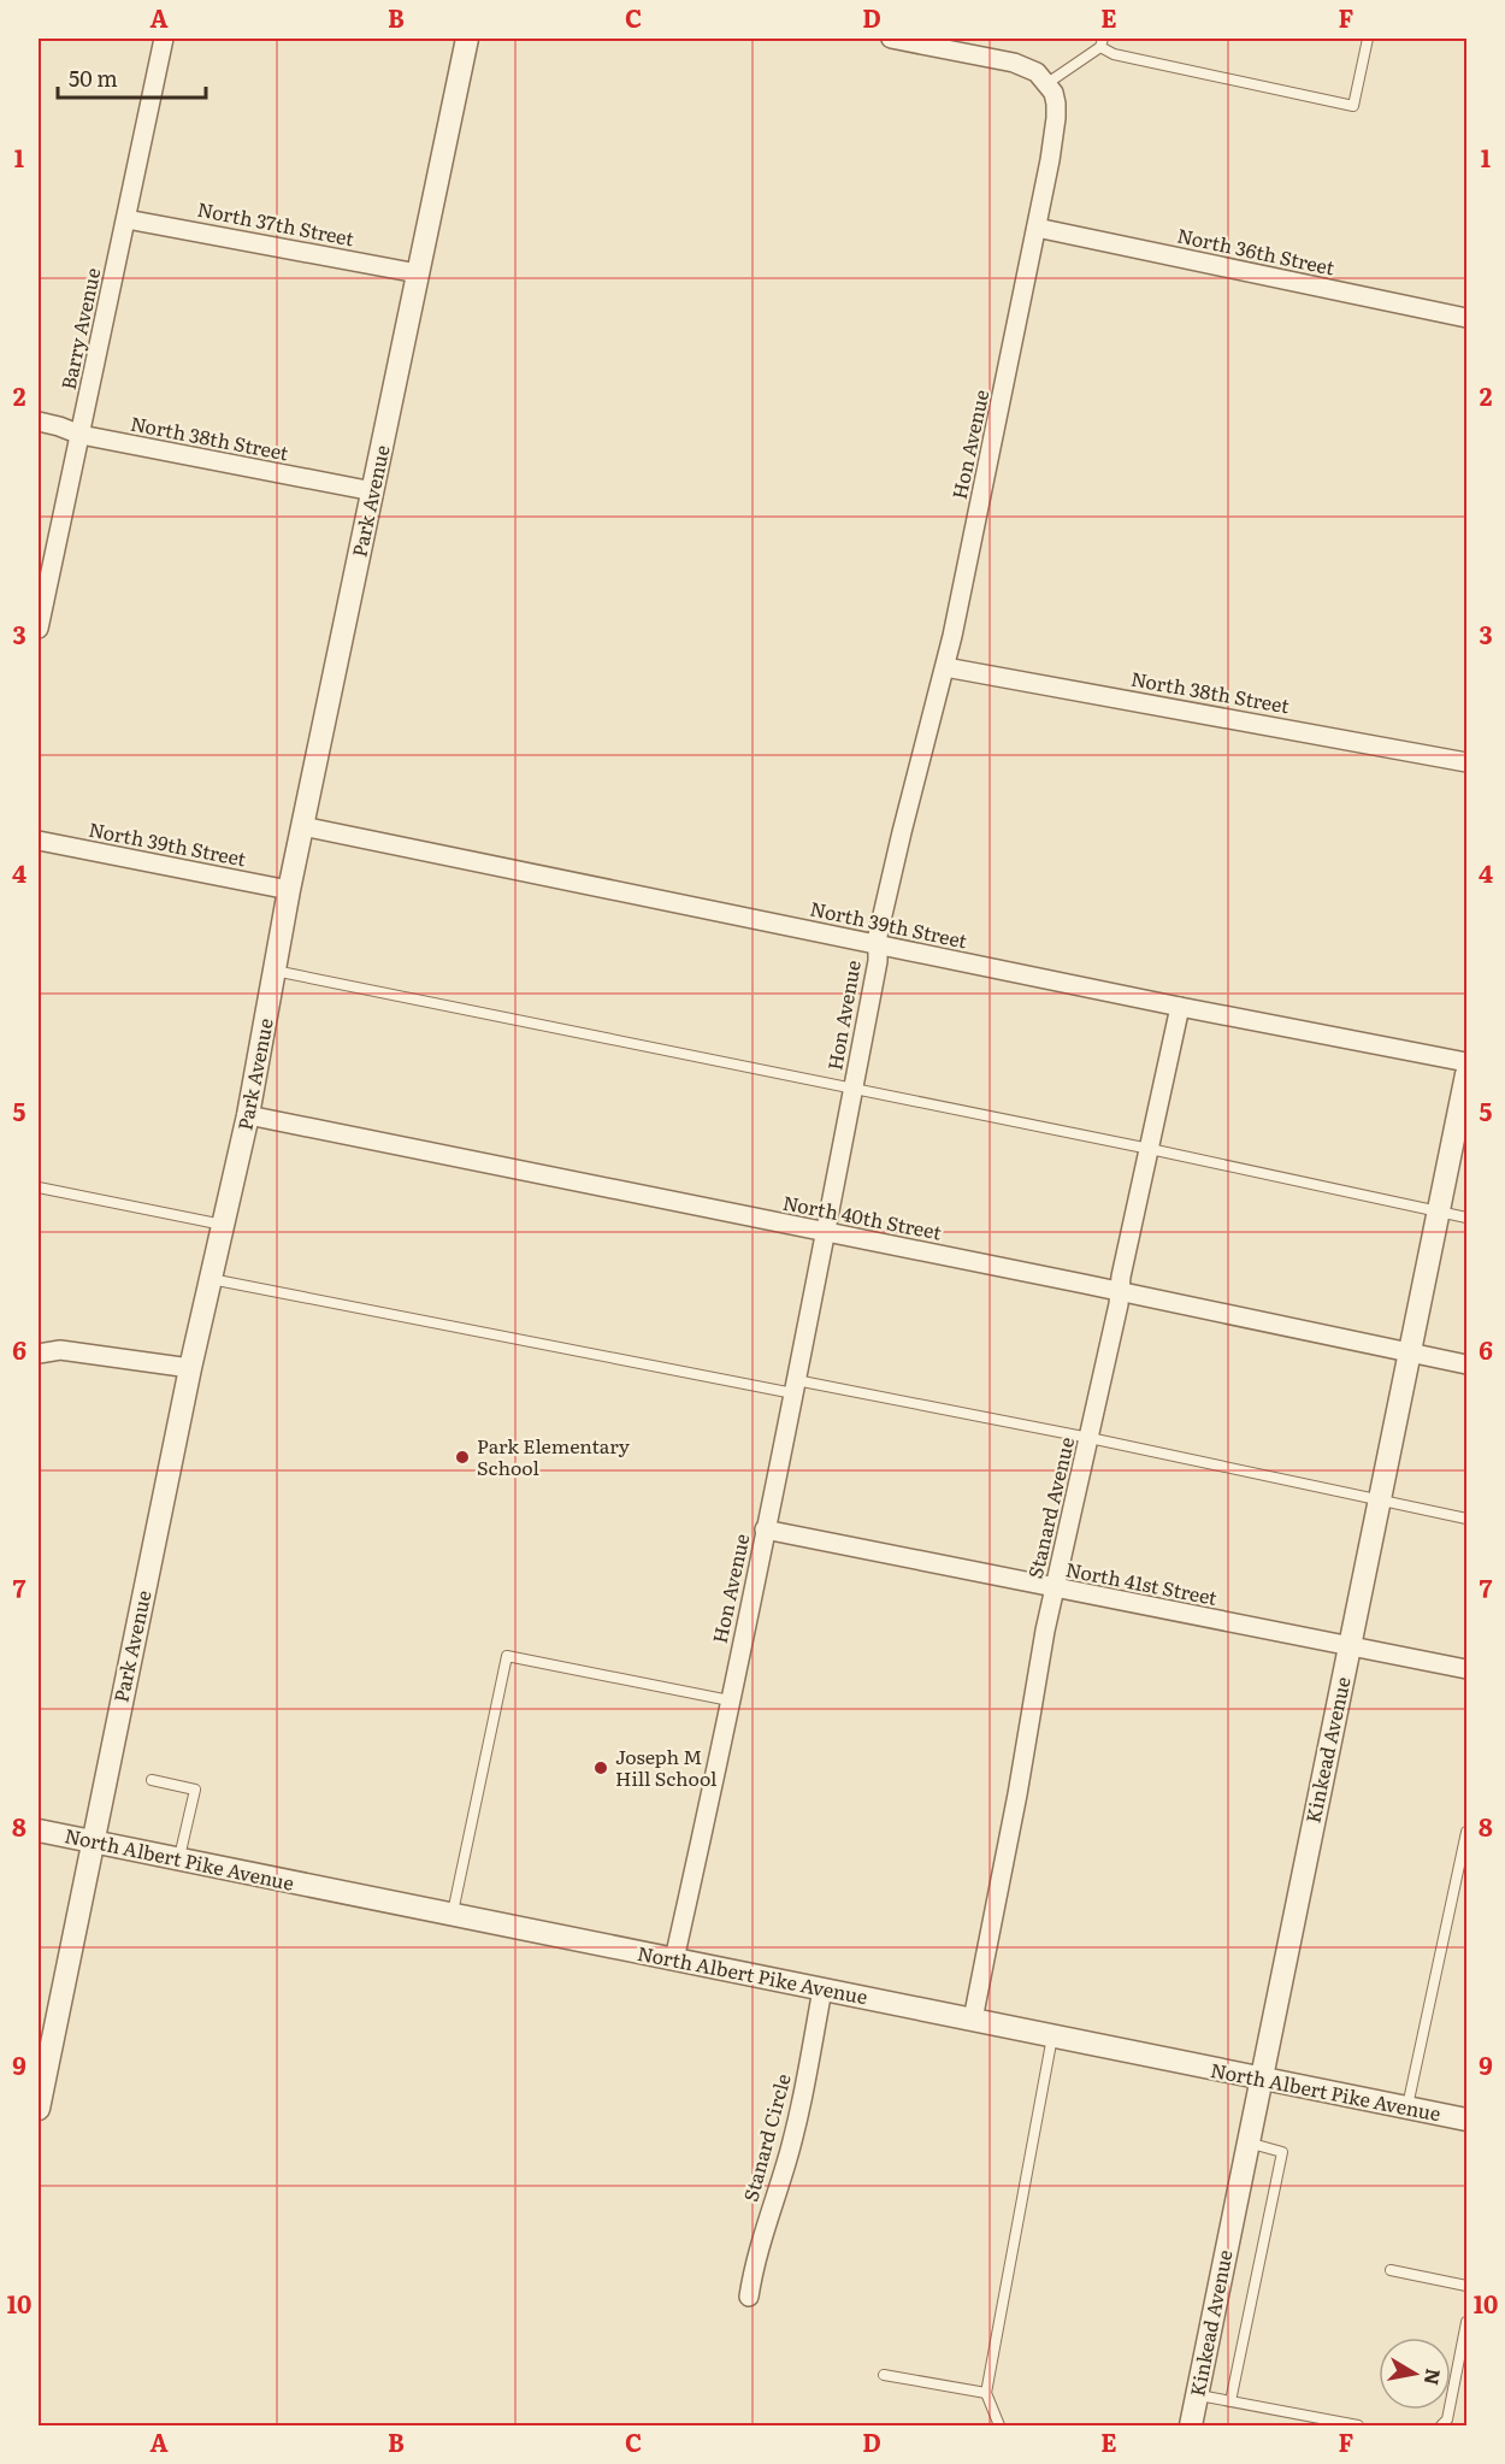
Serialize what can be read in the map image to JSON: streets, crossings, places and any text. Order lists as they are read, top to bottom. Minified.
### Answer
{"streets":{"street":["North 37th Street","North 36th Street","Barry Avenue","North 38th Street","Hon Avenue","Park Avenue","North 39th Street","North 40th Street","Stanard Avenue","North 41st Street","Kinkead Avenue","North Albert Pike Avenue","Stanard Circle"]},"crossings":[["North 37th Street","Barry Avenue"],["North 37th Street","Park Avenue"],["North 36th Street","Hon Avenue"],["Barry Avenue","North 38th Street"],["North 38th Street","Hon Avenue"],["North 38th Street","Park Avenue"],["Hon Avenue","North 39th Street"],["Hon Avenue","North 40th Street"],["Hon Avenue","North 41st Street"],["Hon Avenue","North Albert Pike Avenue"],["Park Avenue","North 39th Street"],["Park Avenue","North 40th Street"],["Park Avenue","North Albert Pike Avenue"],["North 39th Street","Stanard Avenue"],["North 40th Street","Stanard Avenue"],["North 40th Street","Kinkead Avenue"],["Stanard Avenue","North 41st Street"],["Stanard Avenue","North Albert Pike Avenue"],["North 41st Street","Kinkead Avenue"],["Kinkead Avenue","North Albert Pike Avenue"],["North Albert Pike Avenue","Stanard Circle"]],"places":["Park Elementary School","Joseph M Hill School"],"scale_bar":"50 m","north":"right","grid":{"columns":["A","B","C","D","E","F"],"rows":["1","2","3","4","5","6","7","8","9","10"]}}
